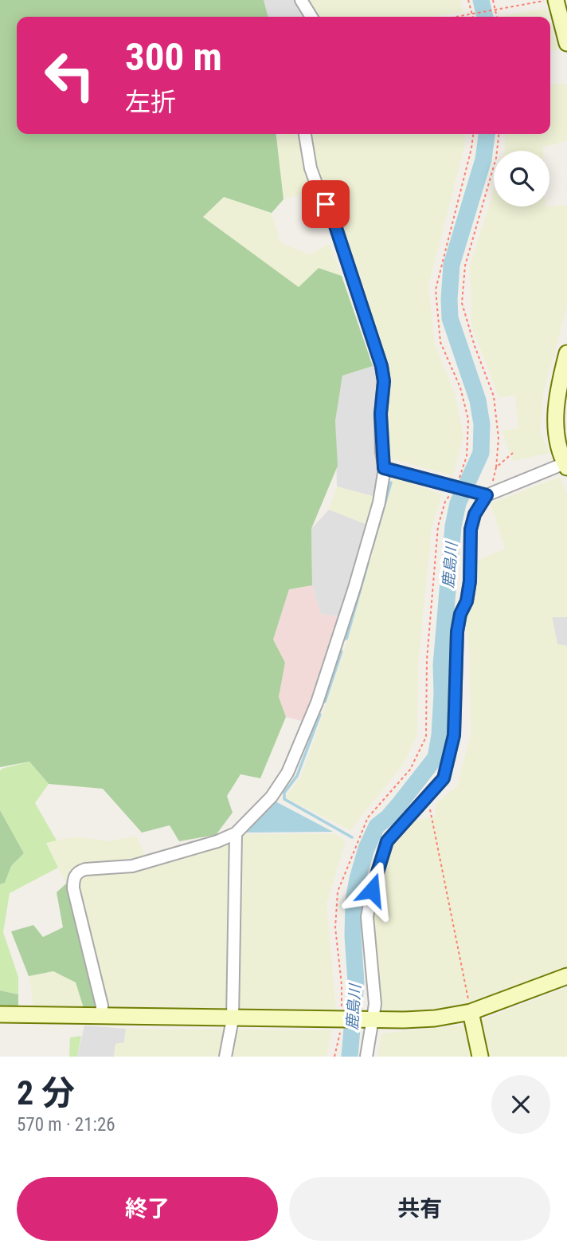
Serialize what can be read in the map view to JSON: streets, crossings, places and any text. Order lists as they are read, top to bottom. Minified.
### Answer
{"water":["鹿島川"],"page":{"turn":["300 m","左折"],"heading":["2 分","570 m · 21:26"],"buttons":["終了","共有"]}}
